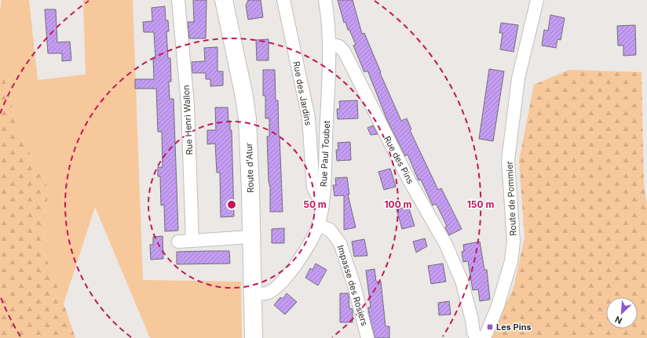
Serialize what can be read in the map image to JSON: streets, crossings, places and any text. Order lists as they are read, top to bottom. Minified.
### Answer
{"streets":{"main road":["Route d'Atur"],"street":["Rue des Jardins","Rue Henri Wallon","Rue Paul Toubet","Rue des Pins","Route de Pommier","Impasse des Rosiers"]},"crossings":[["Rue des Jardins","Rue Paul Toubet"],["Rue Paul Toubet","Rue des Pins"],["Rue Paul Toubet","Route d'Atur"],["Rue Paul Toubet","Impasse des Rosiers"]],"places":{"transit":["Les Pins"]},"north":"bottom left","rings":["50 m","100 m","150 m"]}
